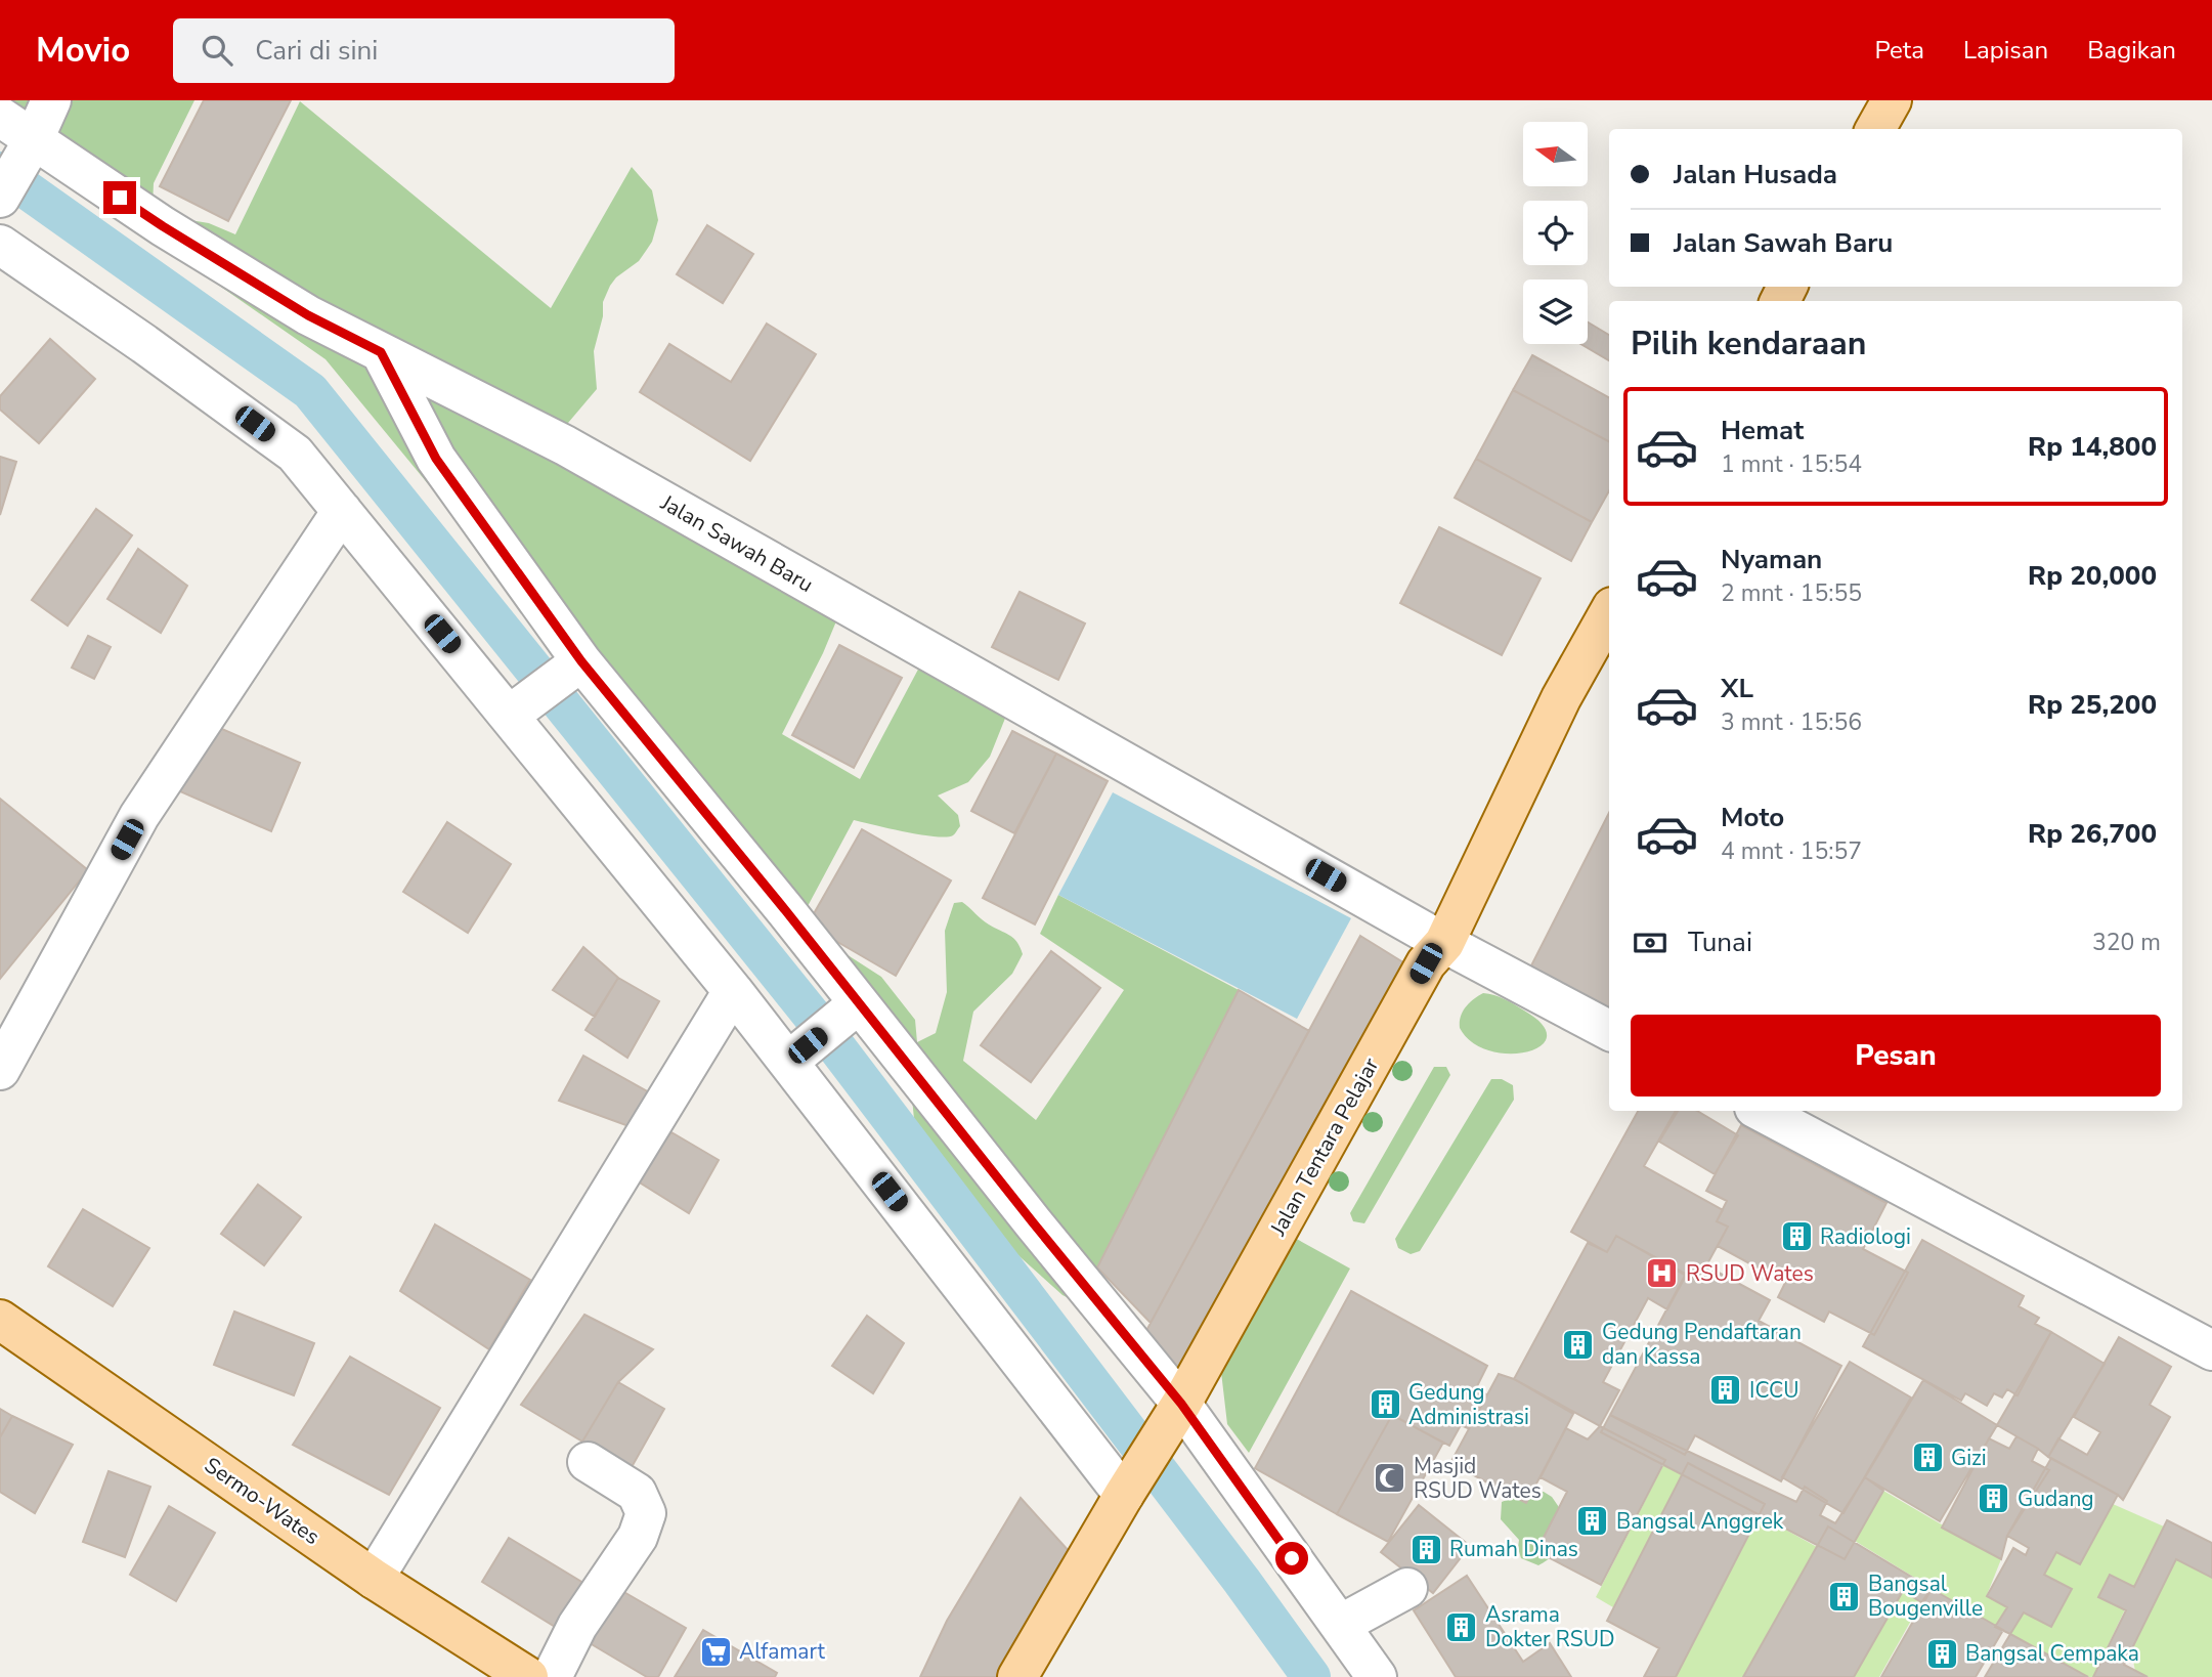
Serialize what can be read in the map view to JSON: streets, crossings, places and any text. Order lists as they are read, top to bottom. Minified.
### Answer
{"streets":{"main road":["Jalan Tentara Pelajar","Sermo-Wates"],"street":["Jalan Sawah Baru"]},"crossings":[["Jalan Sawah Baru","Jalan Tentara Pelajar"]],"places":{"building":["Radiologi","Gedung Pendaftaran dan Kassa","ICCU","Gedung Administrasi","Gizi","Gudang","Bangsal Anggrek","Rumah Dinas","Bangsal Bougenville","Asrama Dokter RSUD","Bangsal Cempaka"],"hospital":["RSUD Wates"],"mosque":["Masjid RSUD Wates"],"supermarket":["Alfamart"]},"north":"left","page":{"header":"Movio","search":"Cari di sini","nav":["Peta","Lapisan","Bagikan"],"banner":["Jalan Husada","Jalan Sawah Baru"],"heading":"Pilih kendaraan","list":[{"name":"Hemat","note":"1 mnt · 15:54","value":"Rp 14,800"},{"name":"Nyaman","note":"2 mnt · 15:55","value":"Rp 20,000"},{"name":"XL","note":"3 mnt · 15:56","value":"Rp 25,200"},{"name":"Moto","note":"4 mnt · 15:57","value":"Rp 26,700"}],"pay":["Tunai","320 m"],"buttons":"Pesan"}}
